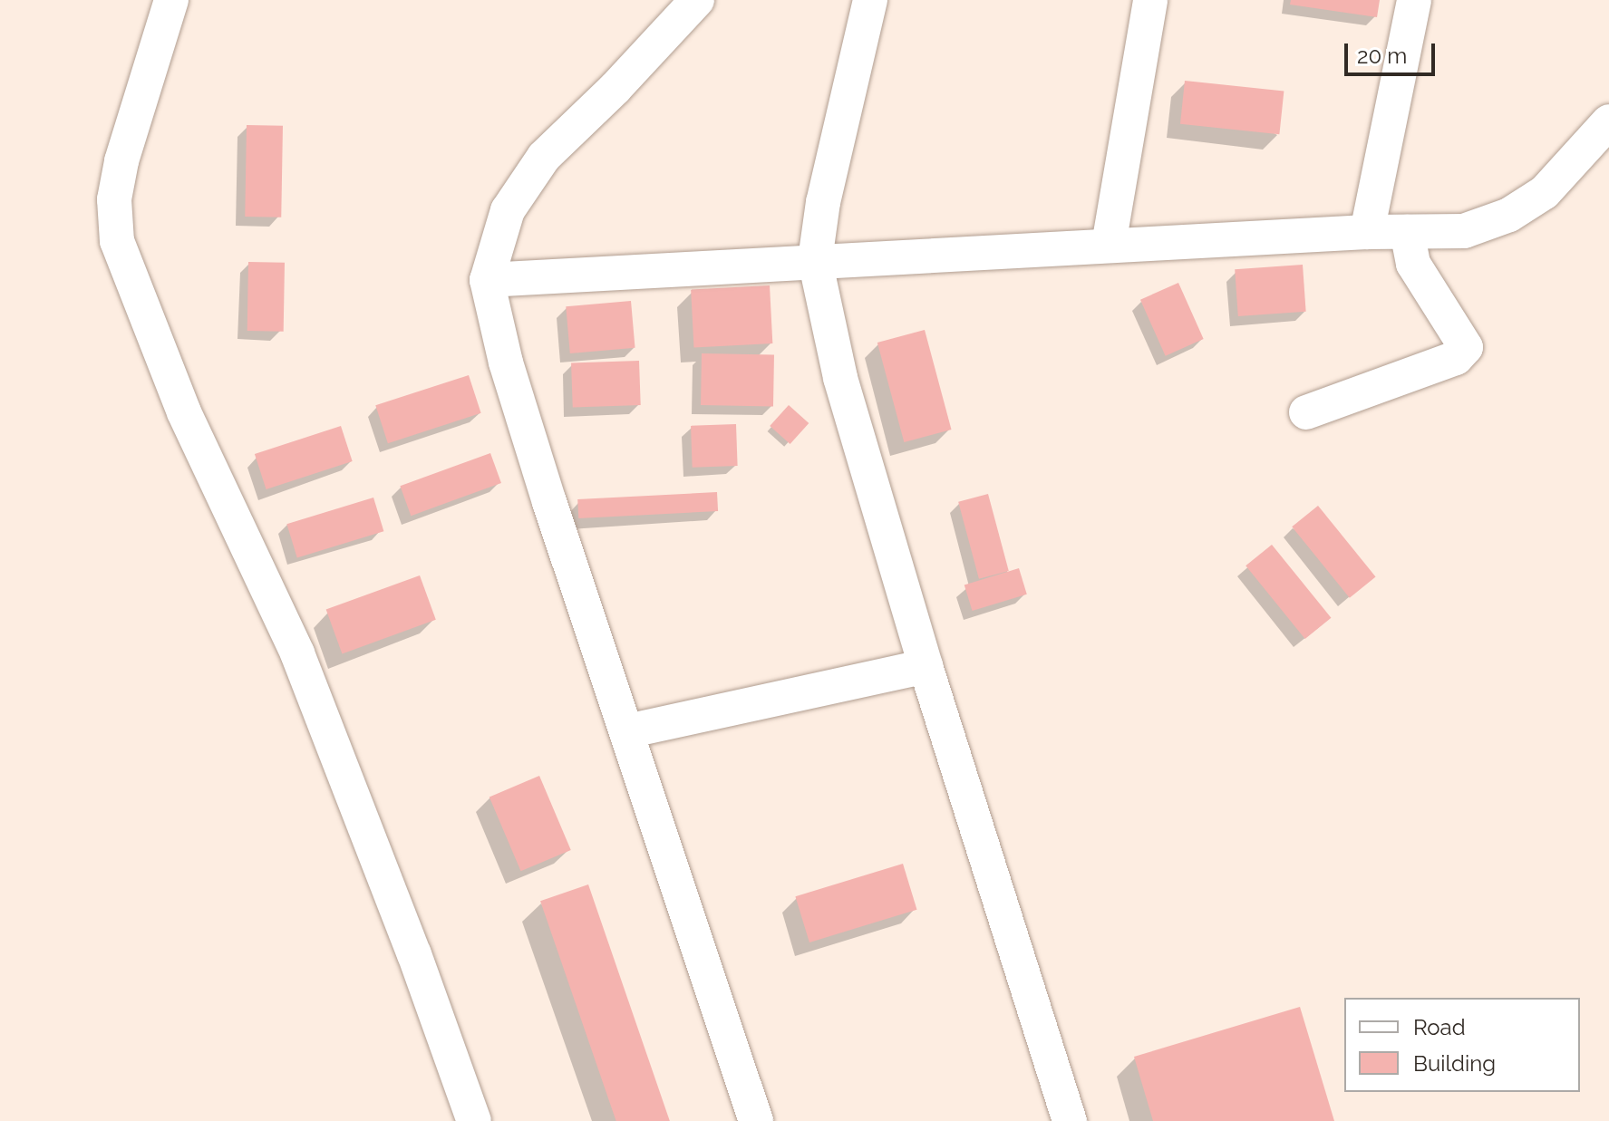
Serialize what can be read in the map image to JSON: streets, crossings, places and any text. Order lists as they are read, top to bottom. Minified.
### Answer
{"legend":["Road","Building"],"scale_bar":"20 m"}
